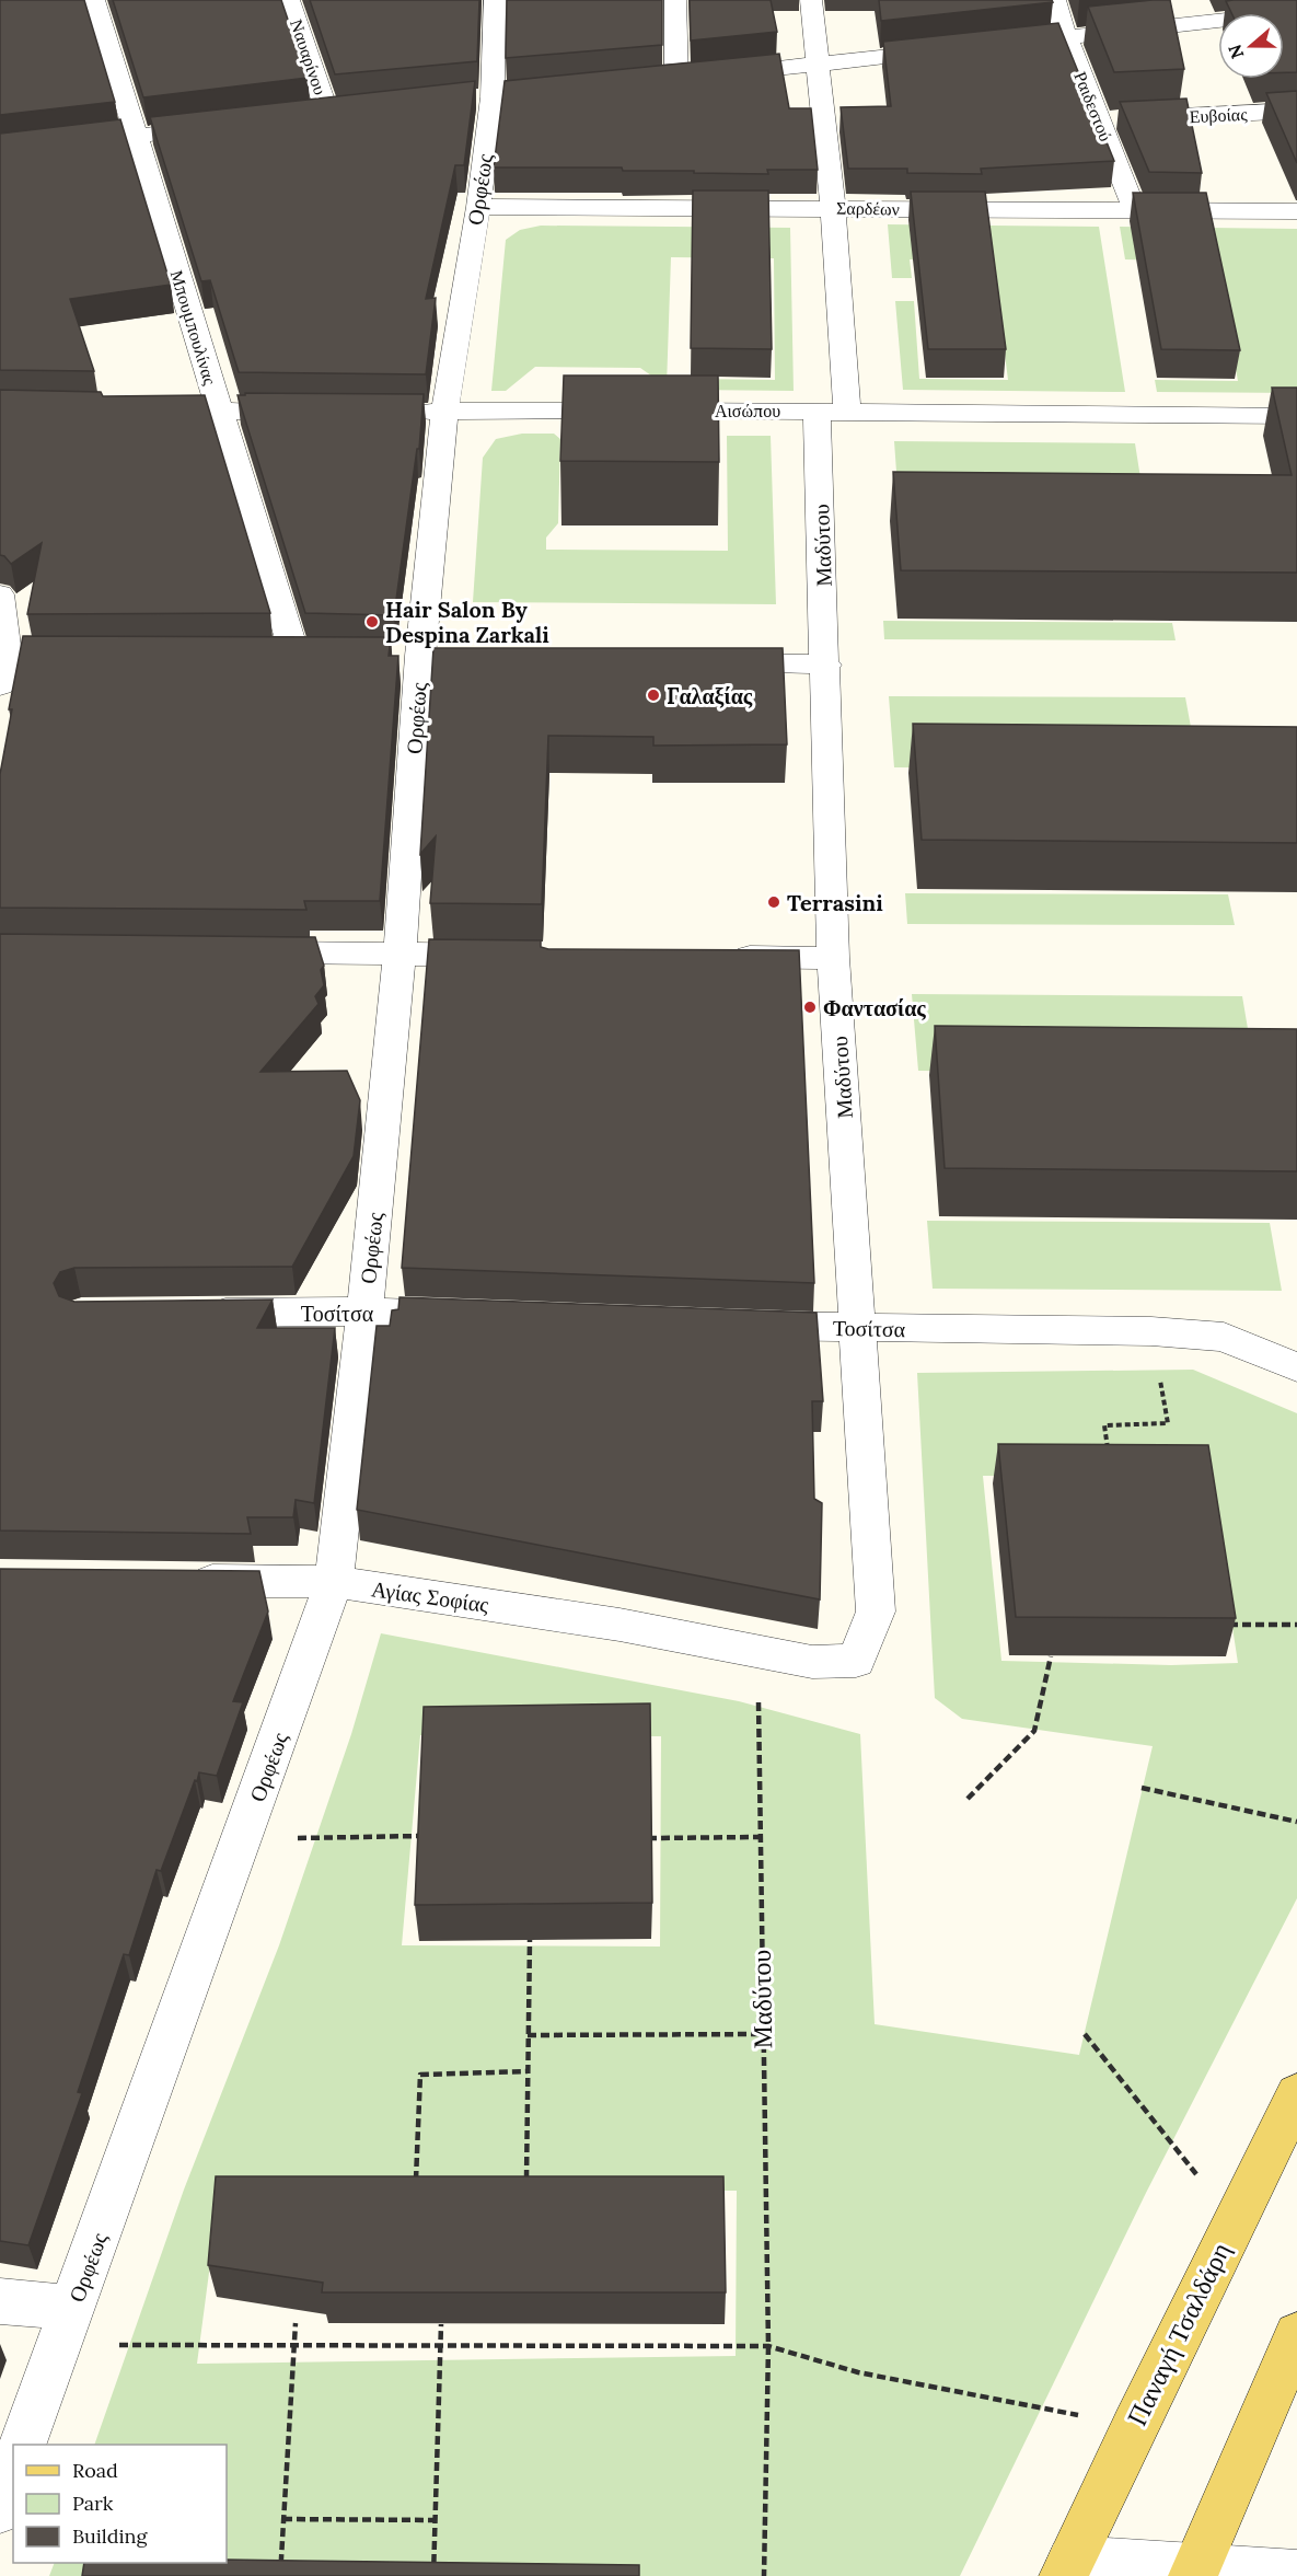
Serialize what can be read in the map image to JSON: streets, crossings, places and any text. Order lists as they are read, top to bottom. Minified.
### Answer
{"streets":{"main road":["Παναγή Τσαλδάρη"],"street":["Ναυαρίνου","Ραιδεστού","Ευβοίας","Ορφέως","Σαρδέων","Μπουμπουλίνας","Αισώπου","Μαδύτου","Τοσίτσα","Αγίας Σοφίας"]},"crossings":[["Ραιδεστού","Ευβοίας"],["Ραιδεστού","Σαρδέων"],["Ορφέως","Σαρδέων"],["Ορφέως","Αισώπου"],["Ορφέως","Τοσίτσα"],["Ορφέως","Αγίας Σοφίας"],["Σαρδέων","Μαδύτου"],["Αισώπου","Μαδύτου"],["Μαδύτου","Τοσίτσα"],["Μαδύτου","Αγίας Σοφίας"]],"places":["Hair Salon By Despina Zarkali","Γαλαξίας","Terrasini","Φαντασίας"],"legend":["Road","Park","Building"],"north":"left"}
